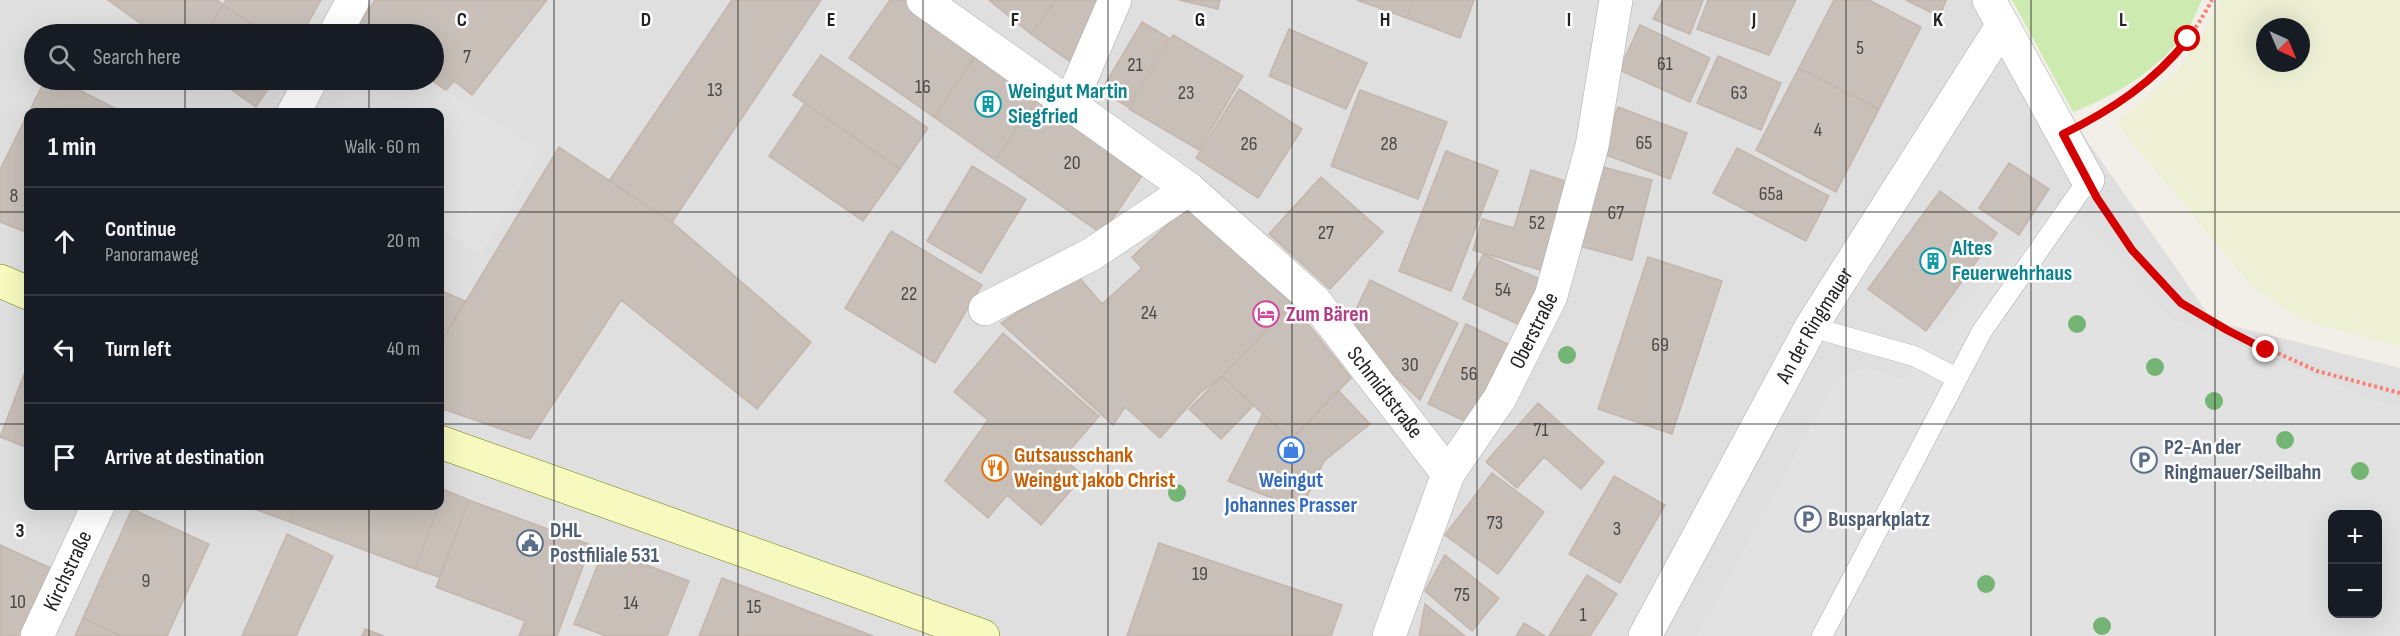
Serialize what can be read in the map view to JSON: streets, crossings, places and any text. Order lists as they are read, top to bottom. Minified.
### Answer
{"streets":{"street":["An der Ringmauer","Oberstraße","Schmidtstraße","Kirchstraße"]},"crossings":[["Oberstraße","Schmidtstraße"]],"places":{"building":["Weingut Martin Siegfried","Altes Feuerwehrhaus"],"hotel":["Zum Bären"],"shop":["Weingut Johannes Prasser"],"parking":["P2-An der Ringmauer/Seilbahn","Busparkplatz"],"restaurant":["Gutsausschank Weingut Jakob Christ"],"public building":["DHL Postfiliale 531"]},"house_numbers":["5","7","61","21","16","13","23","63","4","65","26","28","20","65a","8","67","52","27","54","22","24","69","30","56","71","73","3","19","9","75","10","14","15","1"],"north":"bottom right","page":{"search":"Search here","heading":["1 min","Walk · 60 m"],"list":[["Continue","Panoramaweg","20 m"],["Turn left","40 m"],"Arrive at destination"],"map_buttons":["+","−"]},"grid":{"columns":["C","D","E","F","G","H","I","J","K","L"],"rows":["3"]}}
